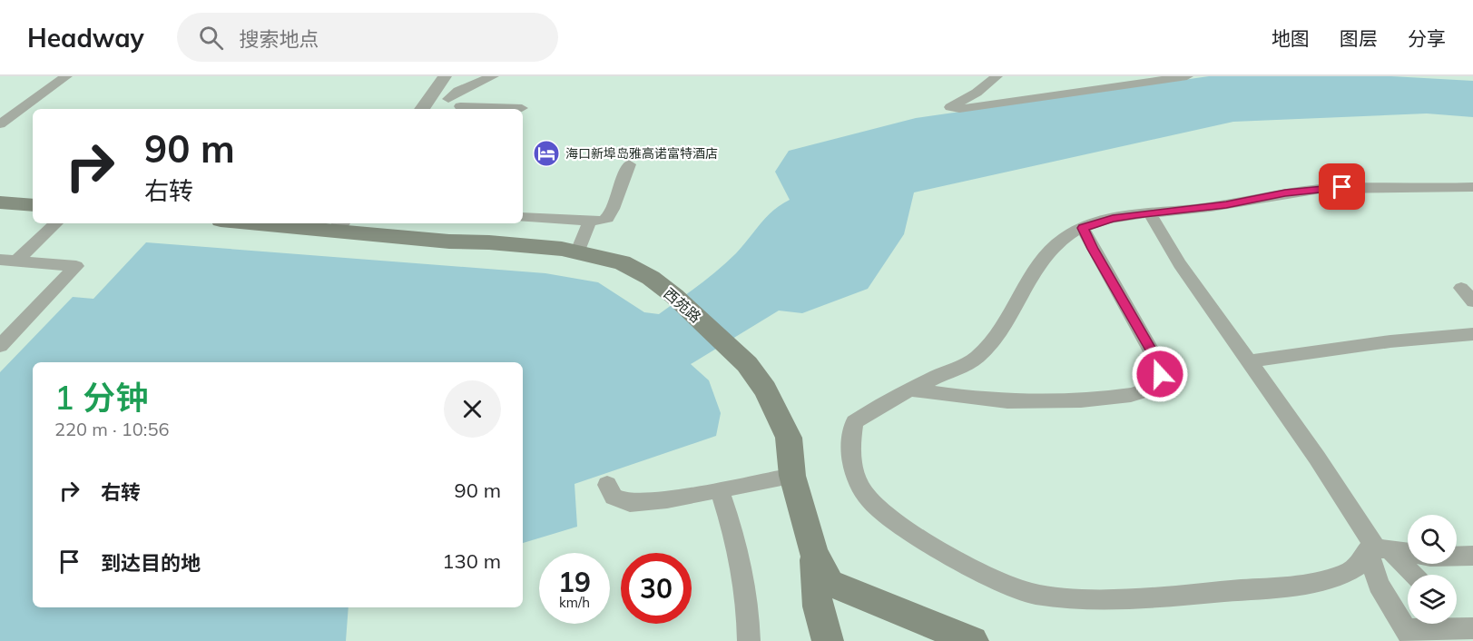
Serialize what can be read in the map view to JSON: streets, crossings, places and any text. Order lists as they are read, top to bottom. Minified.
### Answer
{"streets":{"main road":["西苑路"]},"places":{"hotel":["海口新埠岛雅高诺富特酒店"]},"page":{"header":"Headway","search":"搜索地点","nav":["地图","图层","分享"],"turn":["90 m","右转"],"heading":["1 分钟","220 m · 10:56"],"list":[{"name":"右转","value":"90 m"},{"name":"到达目的地","value":"130 m"}],"speed":"19 km/h","limit":"30"}}
